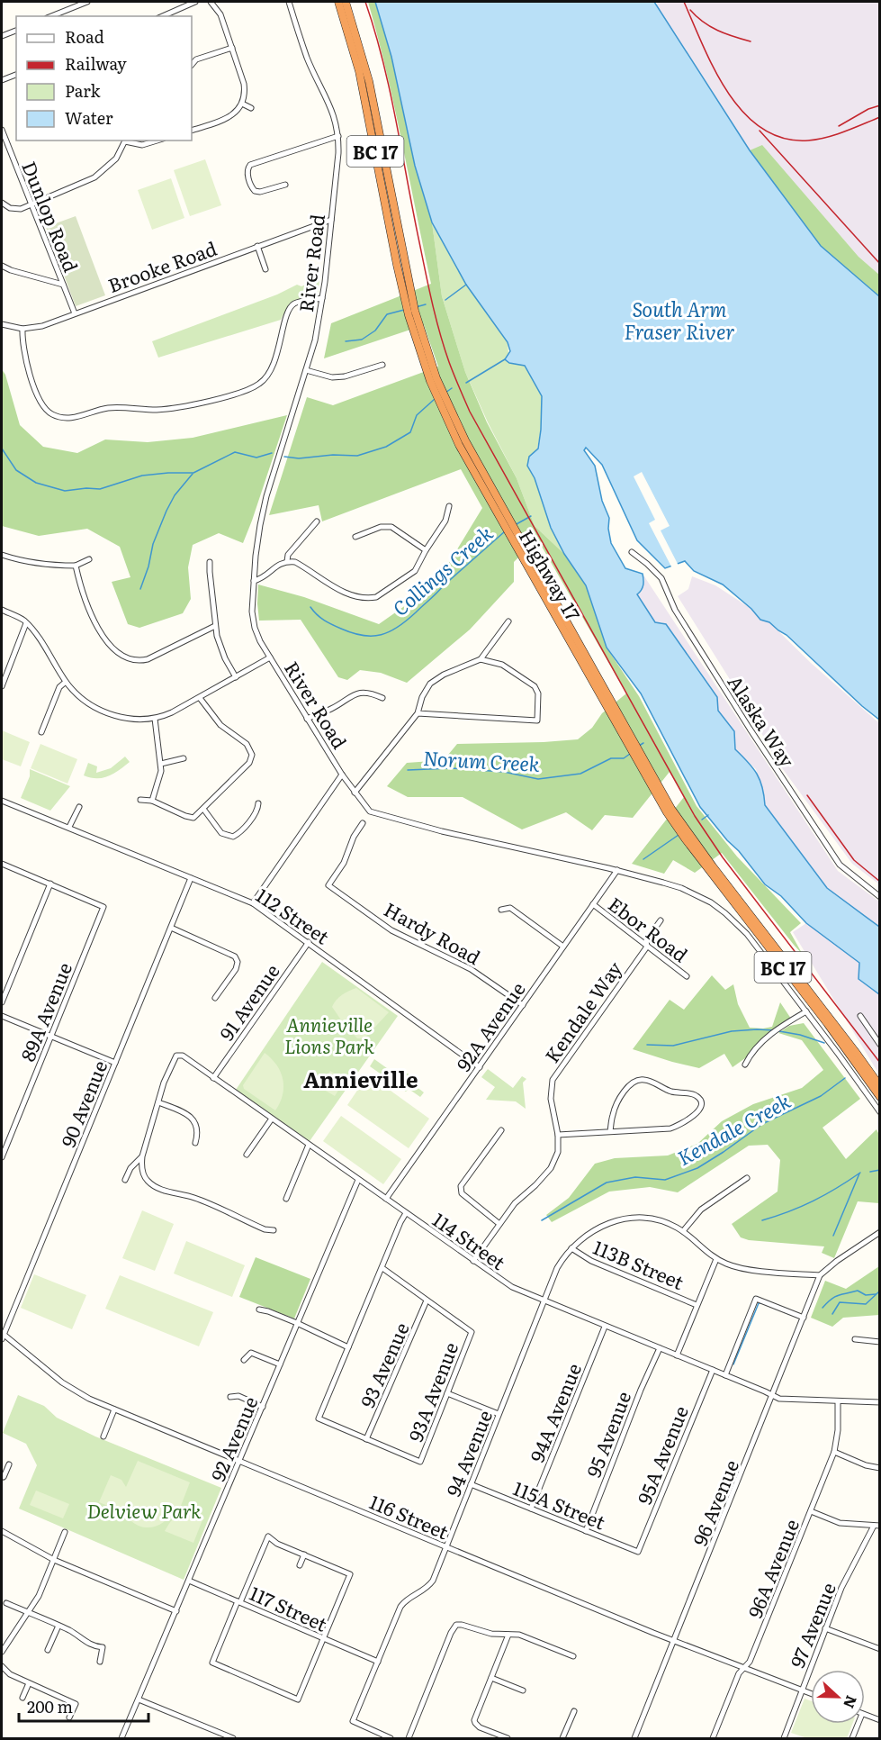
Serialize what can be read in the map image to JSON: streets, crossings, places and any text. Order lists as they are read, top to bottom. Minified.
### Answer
{"streets":{"highway":["BC 17","Highway 17"],"street":["Dunlop Road","River Road","Brooke Road","Alaska Way","112 Street","Ebor Road","Hardy Road","91 Avenue","89A Avenue","Kendale Way","92A Avenue","90 Avenue","114 Street","113B Street","93 Avenue","93A Avenue","94A Avenue","95 Avenue","92 Avenue","94 Avenue","95A Avenue","96 Avenue","115A Street","116 Street","96A Avenue","117 Street","97 Avenue"]},"crossings":[["Dunlop Road","Brooke Road"],["River Road","Brooke Road"],["River Road","92A Avenue"],["112 Street","91 Avenue"],["112 Street","92A Avenue"],["112 Street","90 Avenue"],["Ebor Road","Kendale Way"],["Ebor Road","92A Avenue"],["Hardy Road","92A Avenue"],["91 Avenue","114 Street"],["Kendale Way","114 Street"],["92A Avenue","114 Street"],["90 Avenue","116 Street"],["114 Street","94A Avenue"],["114 Street","95 Avenue"],["114 Street","92 Avenue"],["114 Street","94 Avenue"],["114 Street","95A Avenue"],["114 Street","96 Avenue"],["114 Street","96A Avenue"],["113B Street","94 Avenue"],["93 Avenue","93A Avenue"],["94A Avenue","115A Street"],["95 Avenue","115A Street"],["92 Avenue","116 Street"],["92 Avenue","117 Street"],["94 Avenue","115A Street"],["94 Avenue","116 Street"],["94 Avenue","117 Street"],["95A Avenue","115A Street"],["96 Avenue","116 Street"],["116 Street","96A Avenue"],["116 Street","97 Avenue"]],"districts":["Annieville"],"water":["South Arm Fraser River","Collings Creek","Norum Creek","Kendale Creek"],"parks":["Annieville Lions Park","Delview Park"],"legend":["Road","Railway","Park","Water"],"scale_bar":"200 m","north":"right"}
